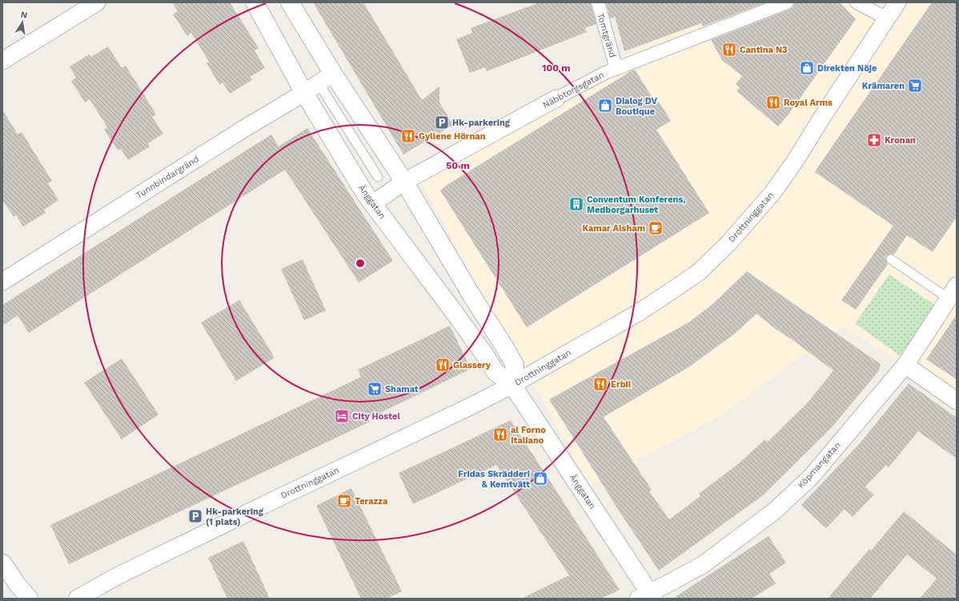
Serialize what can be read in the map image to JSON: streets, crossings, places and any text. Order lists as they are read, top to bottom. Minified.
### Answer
{"streets":{"street":["Tomtgränd","Näbbtorgsgatan","Tunnbindargränd","Änggatan","Drottninggatan","Köpmangatan"]},"crossings":[["Tomtgränd","Näbbtorgsgatan"],["Näbbtorgsgatan","Änggatan"],["Tunnbindargränd","Änggatan"],["Änggatan","Drottninggatan"],["Änggatan","Köpmangatan"]],"places":{"restaurant":["Cantina N3","Royal Arms","Gyllene Hörnan","Glassery","Erbil","al Forno Italiano"],"shop":["Direkten Nöje","Dialog DV Boutique","Fridas Skrädderi & Kemtvätt"],"supermarket":["Krämaren","Shamat"],"parking":["Hk-parkering","Hk-parkering (1 plats)"],"pharmacy":["Kronan"],"building":["Conventum Konferens, Medborgarhuset"],"cafe":["Kamar Alsham","Terazza"],"hotel":["City Hostel"]},"north":"top","rings":["100 m","50 m"]}
